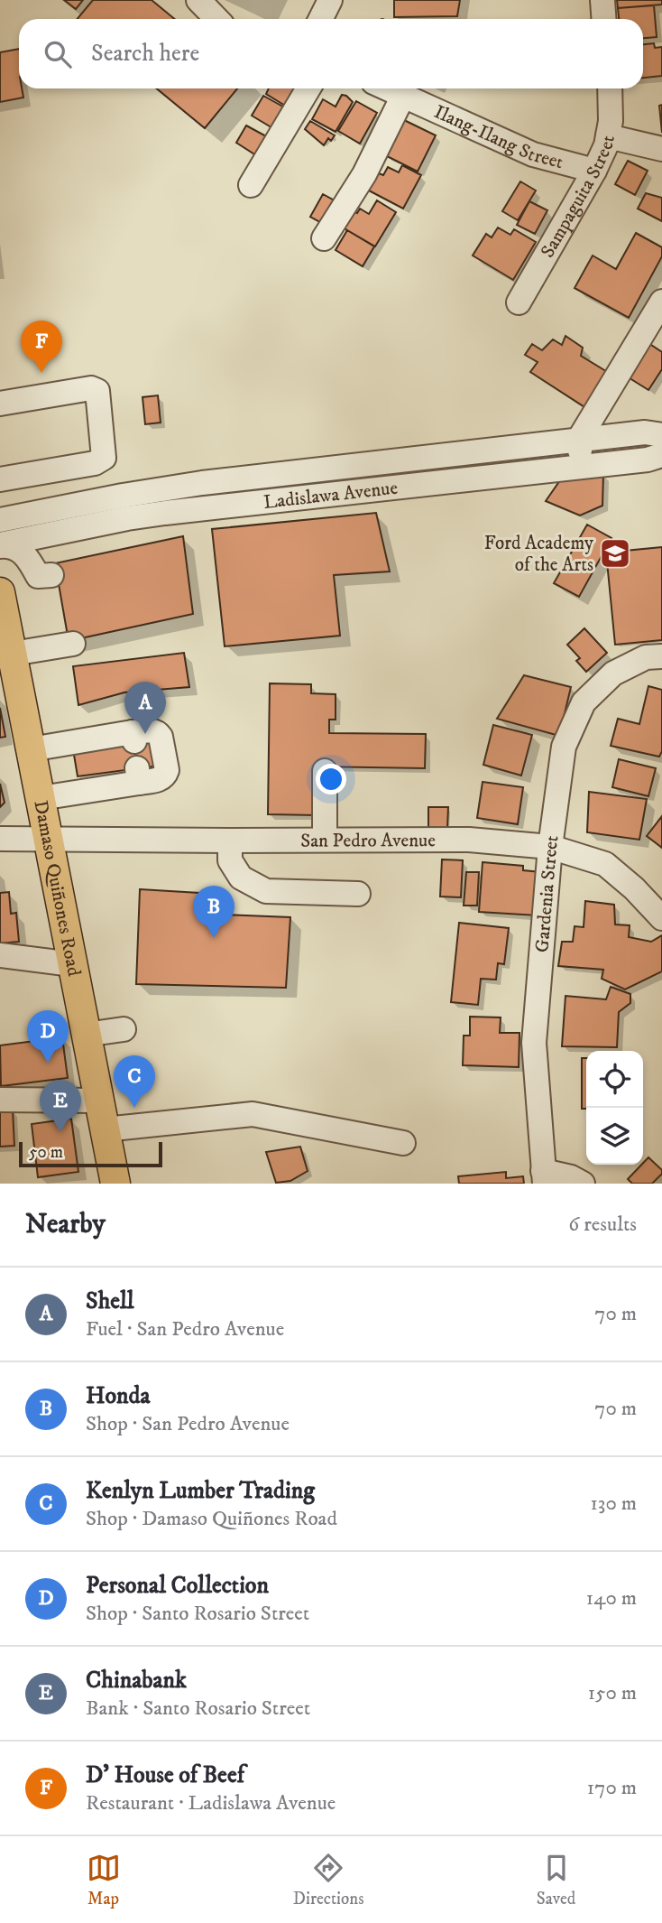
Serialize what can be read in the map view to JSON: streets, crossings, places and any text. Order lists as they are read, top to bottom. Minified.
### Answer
{"streets":{"main road":["Damaso Quiñones Road"],"street":["Ilang-Ilang Street","Sampaguita Street","Ladislawa Avenue","San Pedro Avenue","Gardenia Street"]},"crossings":[["Ilang-Ilang Street","Sampaguita Street"],["San Pedro Avenue","Damaso Quiñones Road"],["San Pedro Avenue","Gardenia Street"]],"places":{"school or university":["Ford Academy of the Arts"]},"scale_bar":"50 m","page":{"search":"Search here","pins":["F","A","B","D","C","E"],"scale":"50 m","heading":["Nearby","6 results"],"list":[{"mark":"A","name":"Shell","note":"Fuel · San Pedro Avenue","value":"70 m"},{"mark":"B","name":"Honda","note":"Shop · San Pedro Avenue","value":"70 m"},{"mark":"C","name":"Kenlyn Lumber Trading","note":"Shop · Damaso Quiñones Road","value":"130 m"},{"mark":"D","name":"Personal Collection","note":"Shop · Santo Rosario Street","value":"140 m"},{"mark":"E","name":"Chinabank","note":"Bank · Santo Rosario Street","value":"150 m"},{"mark":"F","name":"D' House of Beef","note":"Restaurant · Ladislawa Avenue","value":"170 m"}],"nav":["Map","Directions","Saved"]}}
